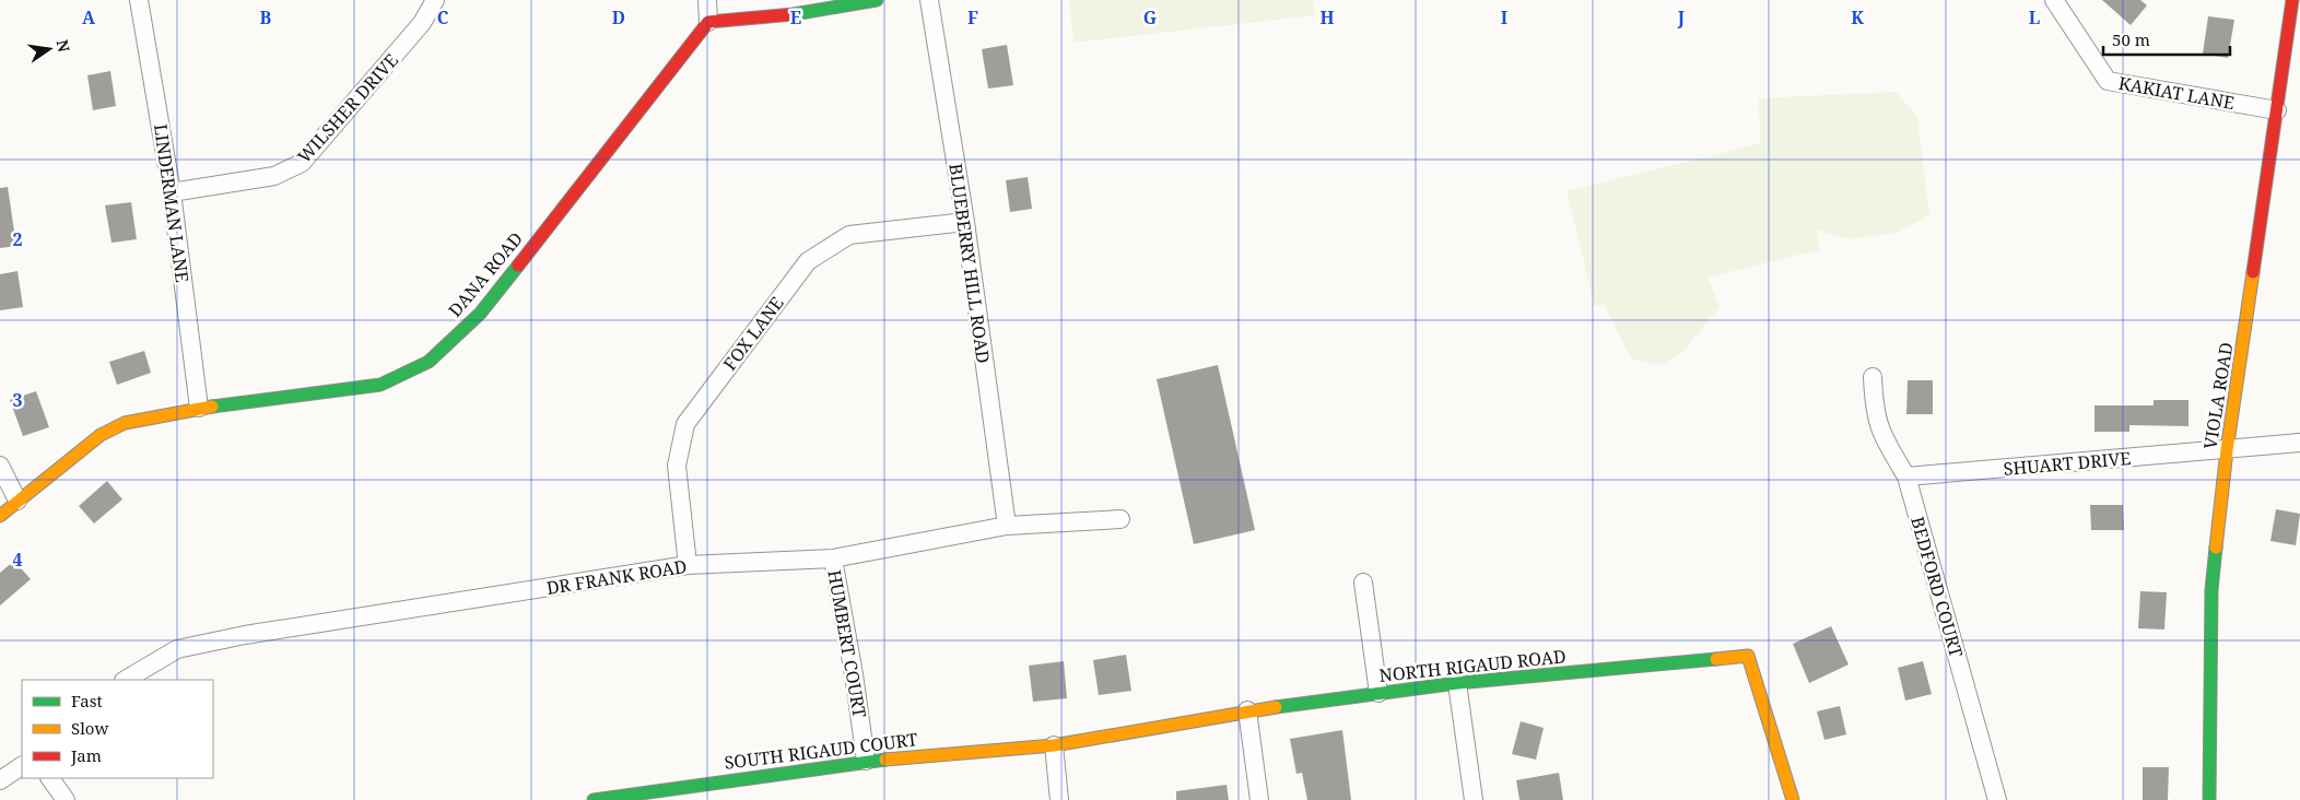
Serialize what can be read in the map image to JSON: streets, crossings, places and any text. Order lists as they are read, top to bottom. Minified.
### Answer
{"streets":{"street":["KAKIAT LANE","WILSHER DRIVE","LINDERMAN LANE","BLUEBERRY HILL ROAD","DANA ROAD","FOX LANE","VIOLA ROAD","SHUART DRIVE","DR FRANK ROAD","BEDFORD COURT","HUMBERT COURT","NORTH RIGAUD ROAD","SOUTH RIGAUD COURT"]},"crossings":[["KAKIAT LANE","VIOLA ROAD"],["WILSHER DRIVE","LINDERMAN LANE"],["LINDERMAN LANE","DANA ROAD"],["BLUEBERRY HILL ROAD","FOX LANE"],["BLUEBERRY HILL ROAD","DR FRANK ROAD"],["FOX LANE","DR FRANK ROAD"],["VIOLA ROAD","SHUART DRIVE"],["SHUART DRIVE","BEDFORD COURT"],["DR FRANK ROAD","HUMBERT COURT"],["HUMBERT COURT","SOUTH RIGAUD COURT"],["NORTH RIGAUD ROAD","SOUTH RIGAUD COURT"]],"legend":["Fast","Slow","Jam"],"scale_bar":"50 m","north":"right","grid":{"columns":["A","B","C","D","E","F","G","H","I","J","K","L"],"rows":["2","3","4"]}}
